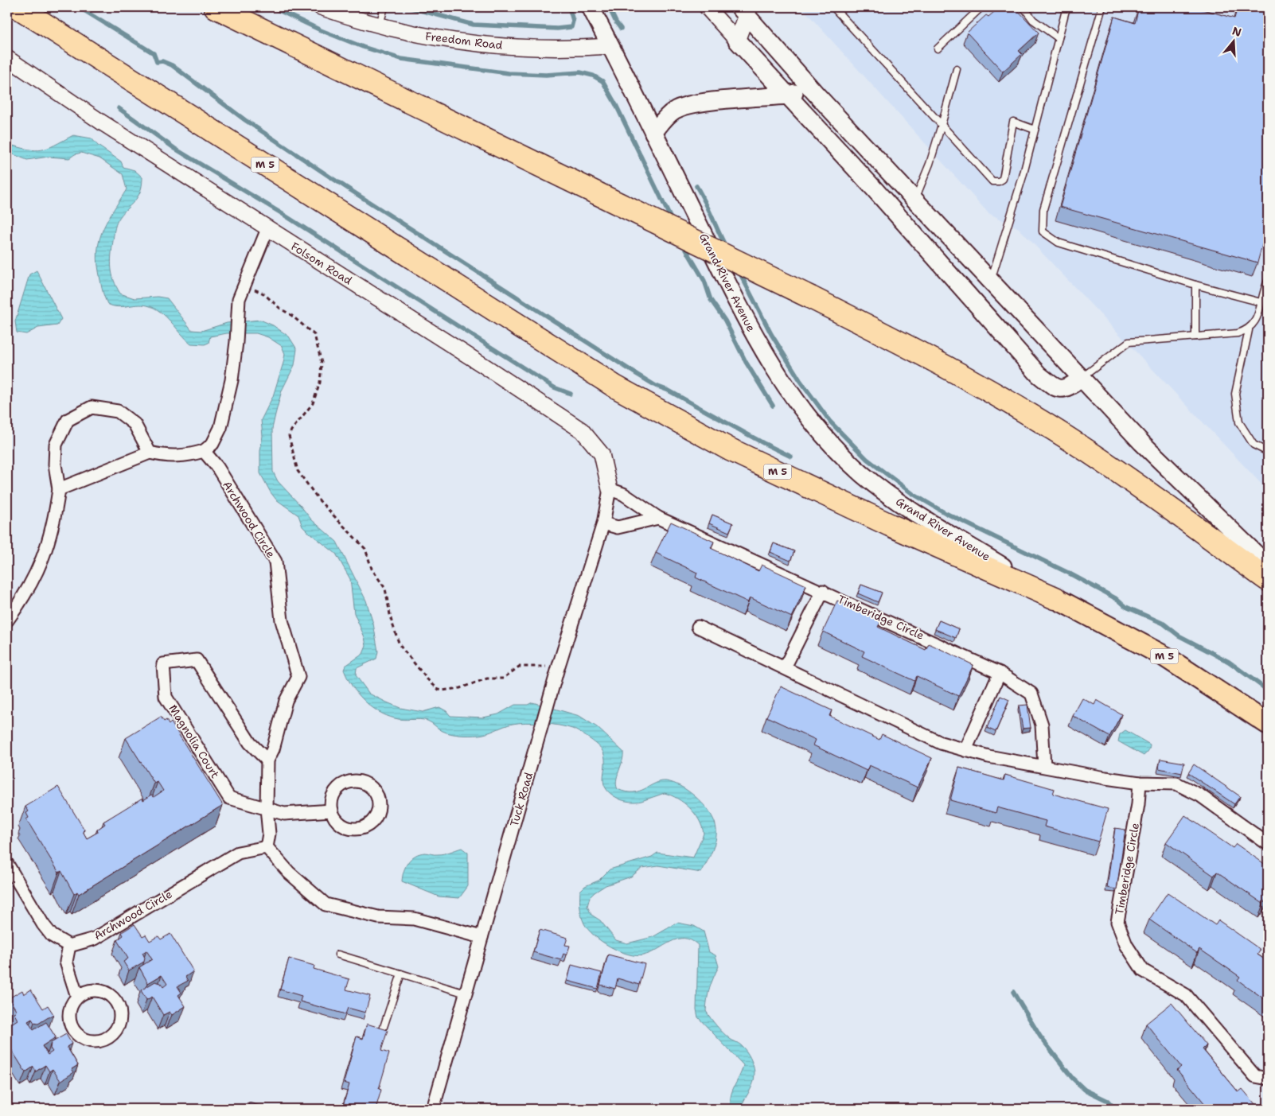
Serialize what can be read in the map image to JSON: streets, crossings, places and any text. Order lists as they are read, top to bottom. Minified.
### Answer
{"streets":{"highway":["M 5","Grand River Avenue"],"street":["Freedom Road","Folsom Road","Archwood Circle","Timberidge Circle","Magnolia Court","Tuck Road"]},"crossings":[["Freedom Road","Grand River Avenue"],["M 5","Grand River Avenue"],["Folsom Road","Timberidge Circle"],["Folsom Road","Tuck Road"],["Archwood Circle","Magnolia Court"],["Timberidge Circle","Tuck Road"]],"north":"top"}
